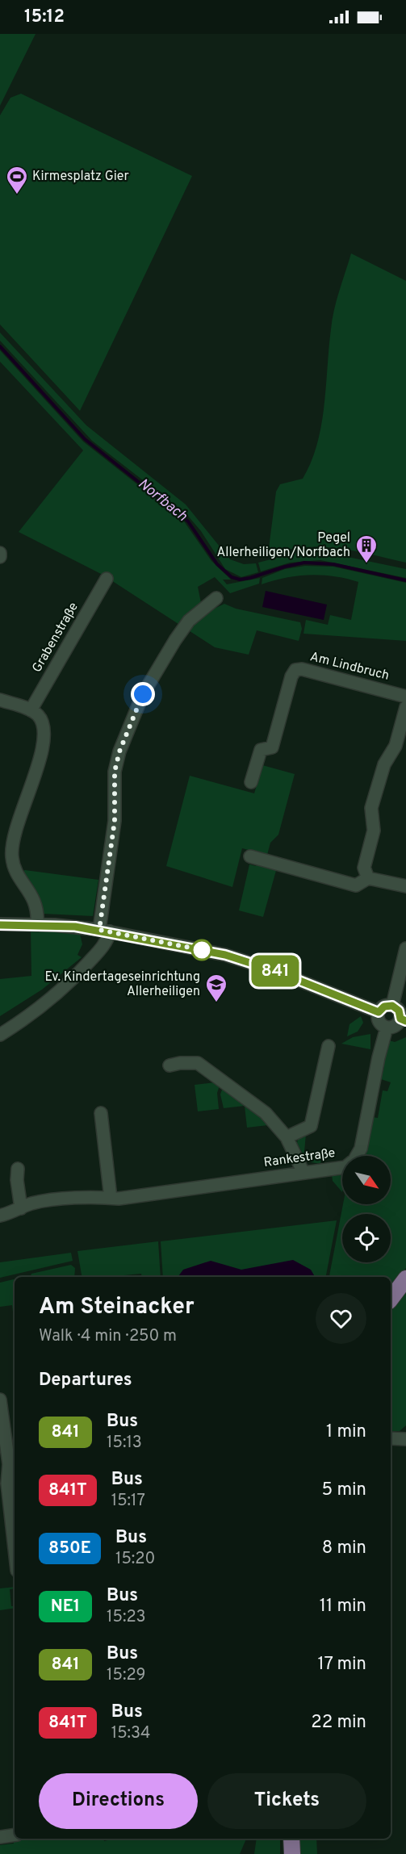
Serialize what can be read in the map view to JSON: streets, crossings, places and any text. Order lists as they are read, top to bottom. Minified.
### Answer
{"streets":{"street":["Grabenstraße","Am Lindbruch","Rankestraße"]},"water":["Norfbach"],"places":{"sports":["Kirmesplatz Gier"],"building":["Pegel Allerheiligen/Norfbach"],"school or university":["Ev. Kindertageseinrichtung Allerheiligen"]},"lines":["bus line 841"],"north":"bottom right","page":{"status":"15:12","on_map":"841","heading":[["Am Steinacker","Walk · 4 min · 250 m"],"Departures"],"list":[{"mark":"841","name":"Bus","note":"15:13","value":"1 min"},{"mark":"841T","name":"Bus","note":"15:17","value":"5 min"},{"mark":"850E","name":"Bus","note":"15:20","value":"8 min"},{"mark":"NE1","name":"Bus","note":"15:23","value":"11 min"},{"mark":"841","name":"Bus","note":"15:29","value":"17 min"},{"mark":"841T","name":"Bus","note":"15:34","value":"22 min"}],"buttons":["Directions","Tickets"]}}
